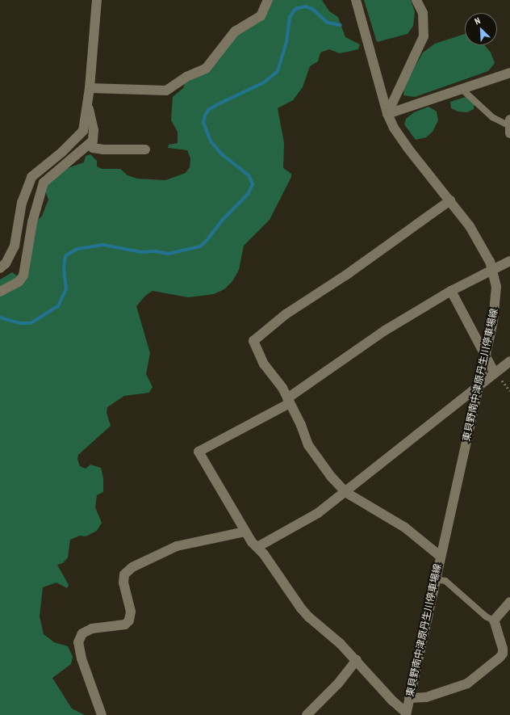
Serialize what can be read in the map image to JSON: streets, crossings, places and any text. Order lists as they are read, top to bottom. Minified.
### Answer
{"streets":{"street":["東貝野南中津原丹生川停車場線"]},"north":"top left"}
